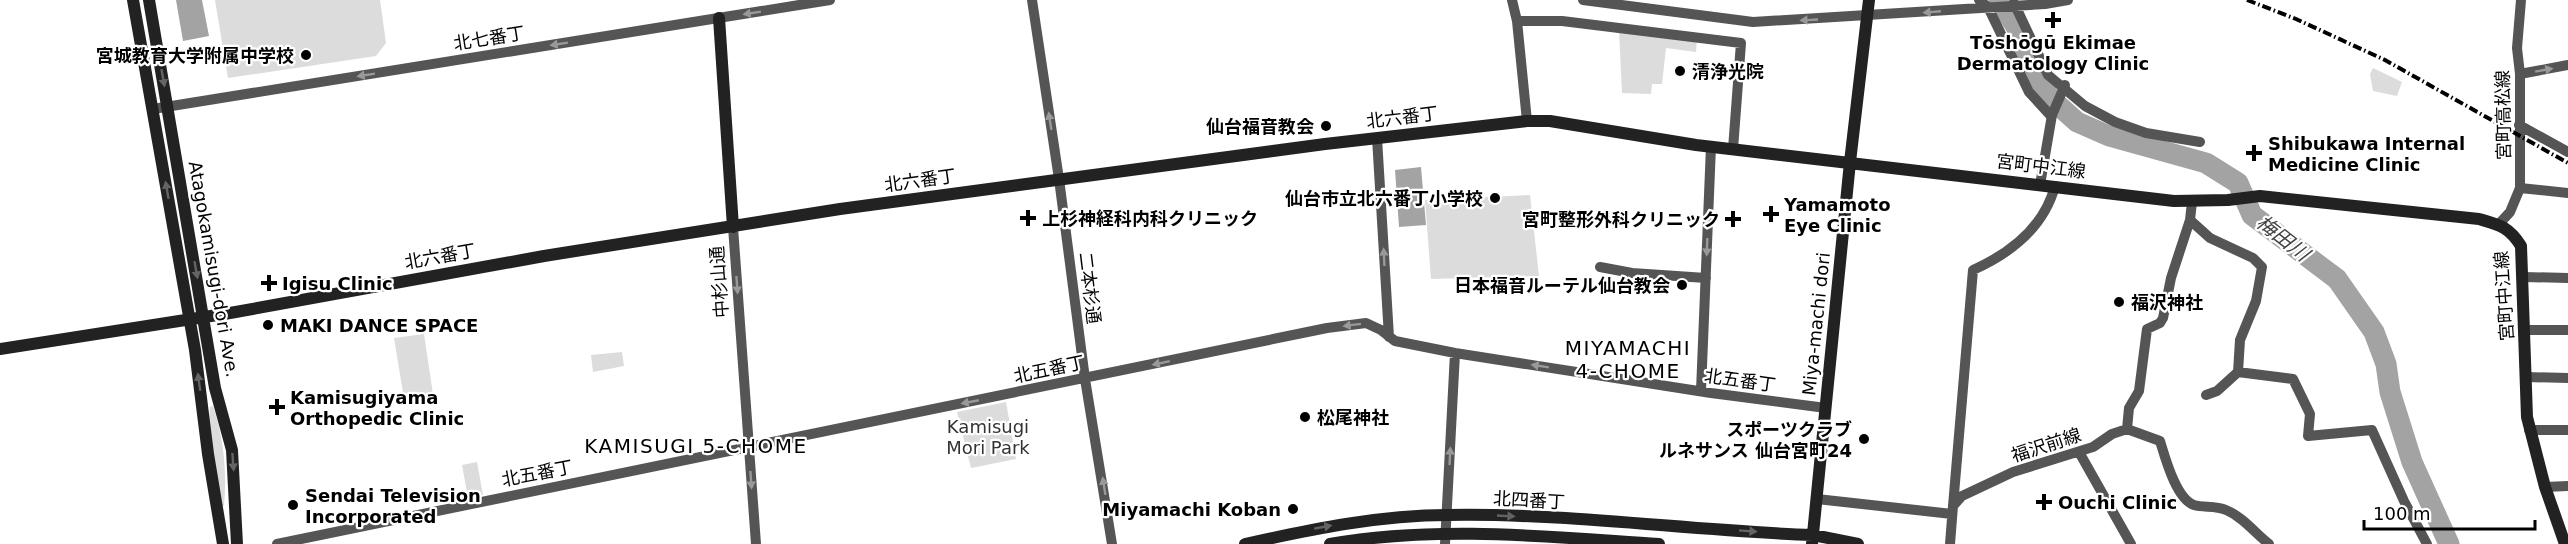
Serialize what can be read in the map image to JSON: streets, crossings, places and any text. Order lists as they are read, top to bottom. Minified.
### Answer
{"streets":{"street":["北七番丁","宮町高松線","北六番丁","宮町中江線","Atagokamisugi-dori Ave.","中杉山通","二本杉通","Miya-machi dori","北五番丁","福沢前線","北四番丁"]},"crossings":[["北七番丁","Atagokamisugi-dori Ave."],["北七番丁","中杉山通"],["宮町高松線","宮町中江線"],["北六番丁","宮町中江線"],["北六番丁","Atagokamisugi-dori Ave."],["北六番丁","中杉山通"],["北六番丁","二本杉通"],["北六番丁","Miya-machi dori"],["宮町中江線","Miya-machi dori"],["中杉山通","北五番丁"],["二本杉通","北五番丁"],["Miya-machi dori","北五番丁"],["Miya-machi dori","北四番丁"]],"one_way":["北七番丁","中杉山通","二本杉通","北五番丁"],"districts":["MIYAMACHI 4-CHOME","KAMISUGI 5-CHOME"],"water":["梅田川"],"parks":["Kamisugi Mori Park"],"places":{"health":["Tōshōgū Ekimae Dermatology Clinic","Shibukawa Internal Medicine Clinic","Yamamoto Eye Clinic","上杉神経科内科クリニック","宮町整形外科クリニック","Igisu Clinic","Kamisugiyama Orthopedic Clinic","Ouchi Clinic"],"other":["宮城教育大学附属中学校","清浄光院","仙台福音教会","仙台市立北六番丁小学校","日本福音ルーテル仙台教会","福沢神社","MAKI DANCE SPACE","松尾神社","スポーツクラブ ルネサンス 仙台宮町24","Sendai Television Incorporated","Miyamachi Koban"]},"scale_bar":"100 m"}
